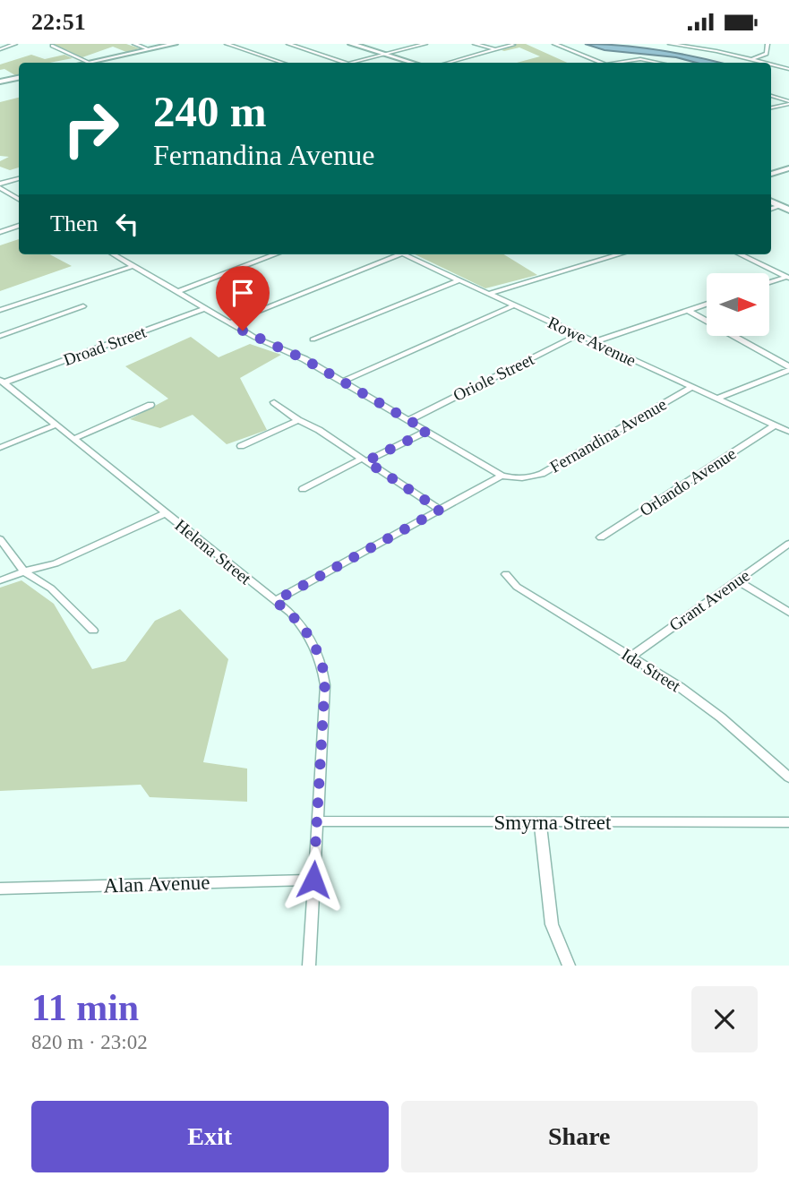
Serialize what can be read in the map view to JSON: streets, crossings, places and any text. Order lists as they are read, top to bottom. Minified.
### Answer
{"streets":{"street":["Rowe Avenue","Droad Street","Oriole Street","Fernandina Avenue","Orlando Avenue","Helena Street","Grant Avenue","Ida Street","Smyrna Street","Alan Avenue"]},"crossings":[["Rowe Avenue","Oriole Street"],["Rowe Avenue","Fernandina Avenue"],["Rowe Avenue","Orlando Avenue"],["Droad Street","Helena Street"],["Helena Street","Smyrna Street"],["Helena Street","Alan Avenue"],["Grant Avenue","Ida Street"]],"north":"right","page":{"status":"22:51","turn":["240 m","Fernandina Avenue"],"then":"Then","heading":["11 min","820 m · 23:02"],"buttons":["Exit","Share"]}}
